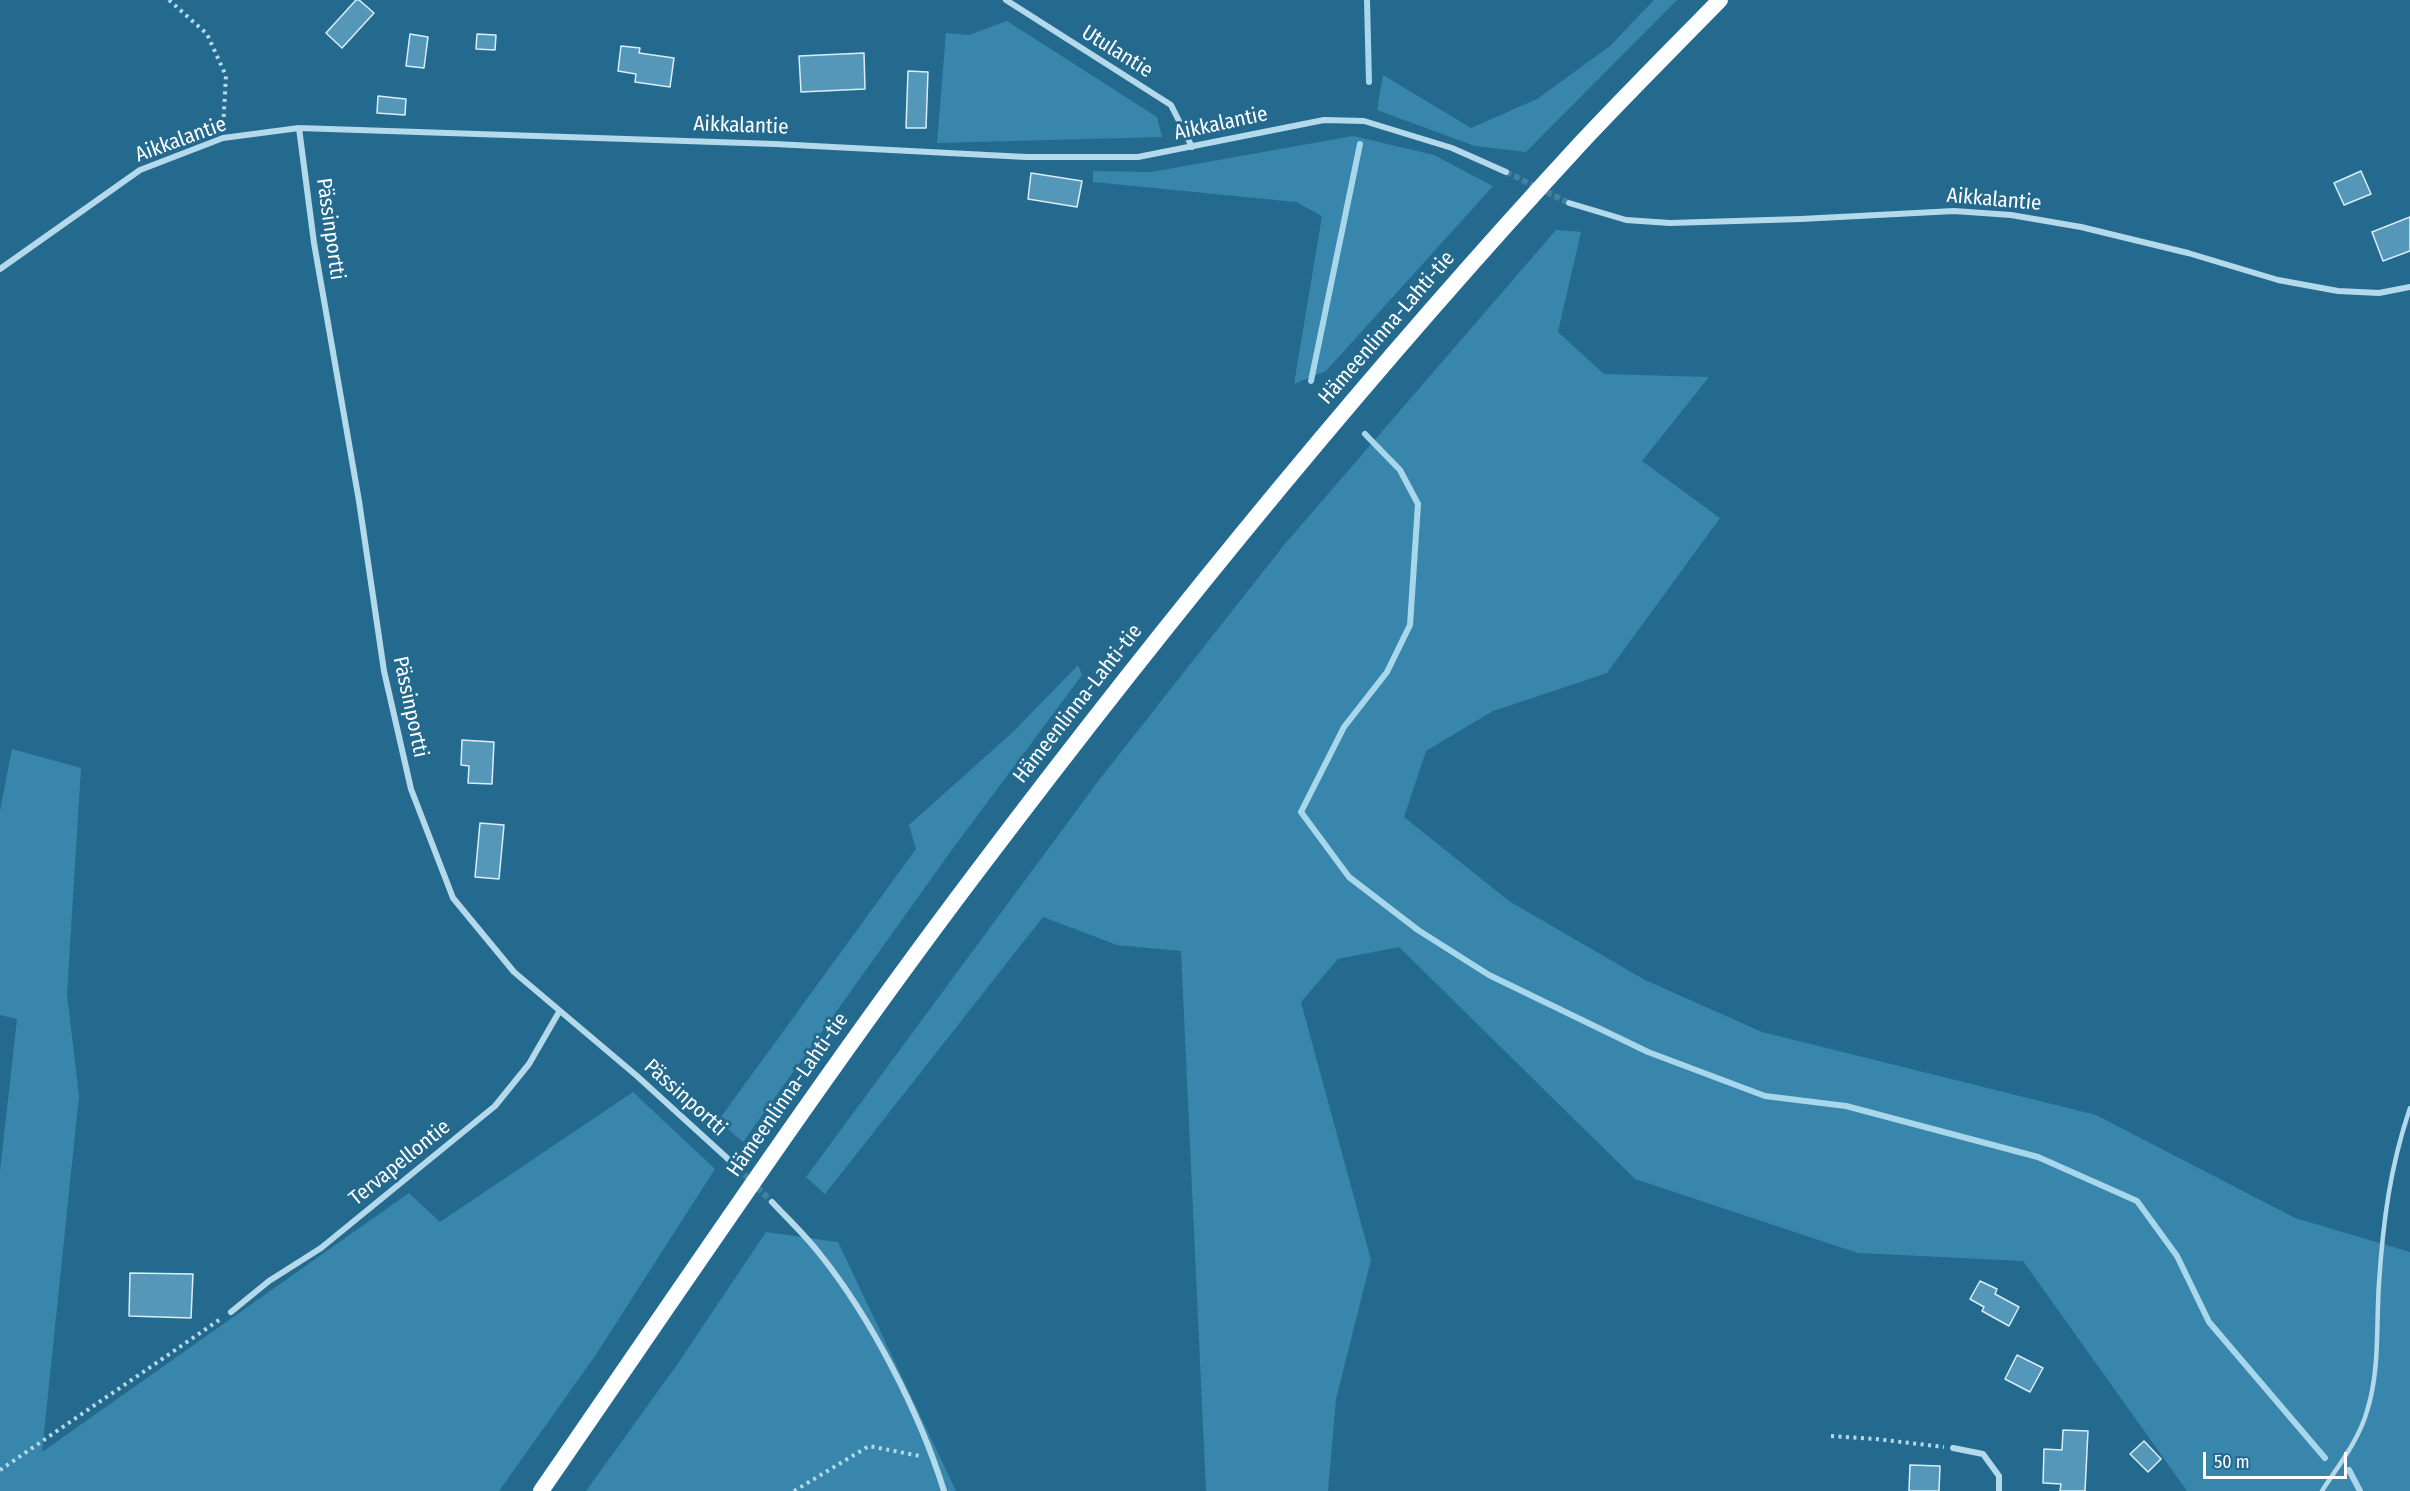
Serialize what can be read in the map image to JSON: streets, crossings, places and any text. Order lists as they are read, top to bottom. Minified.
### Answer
{"streets":{"highway":["Hämeenlinna-Lahti-tie"],"street":["Utulantie","Aikkalantie","Pässinportti","Tervapellontie"]},"crossings":[["Utulantie","Aikkalantie"],["Aikkalantie","Pässinportti"],["Pässinportti","Tervapellontie"]],"scale_bar":"50 m"}
